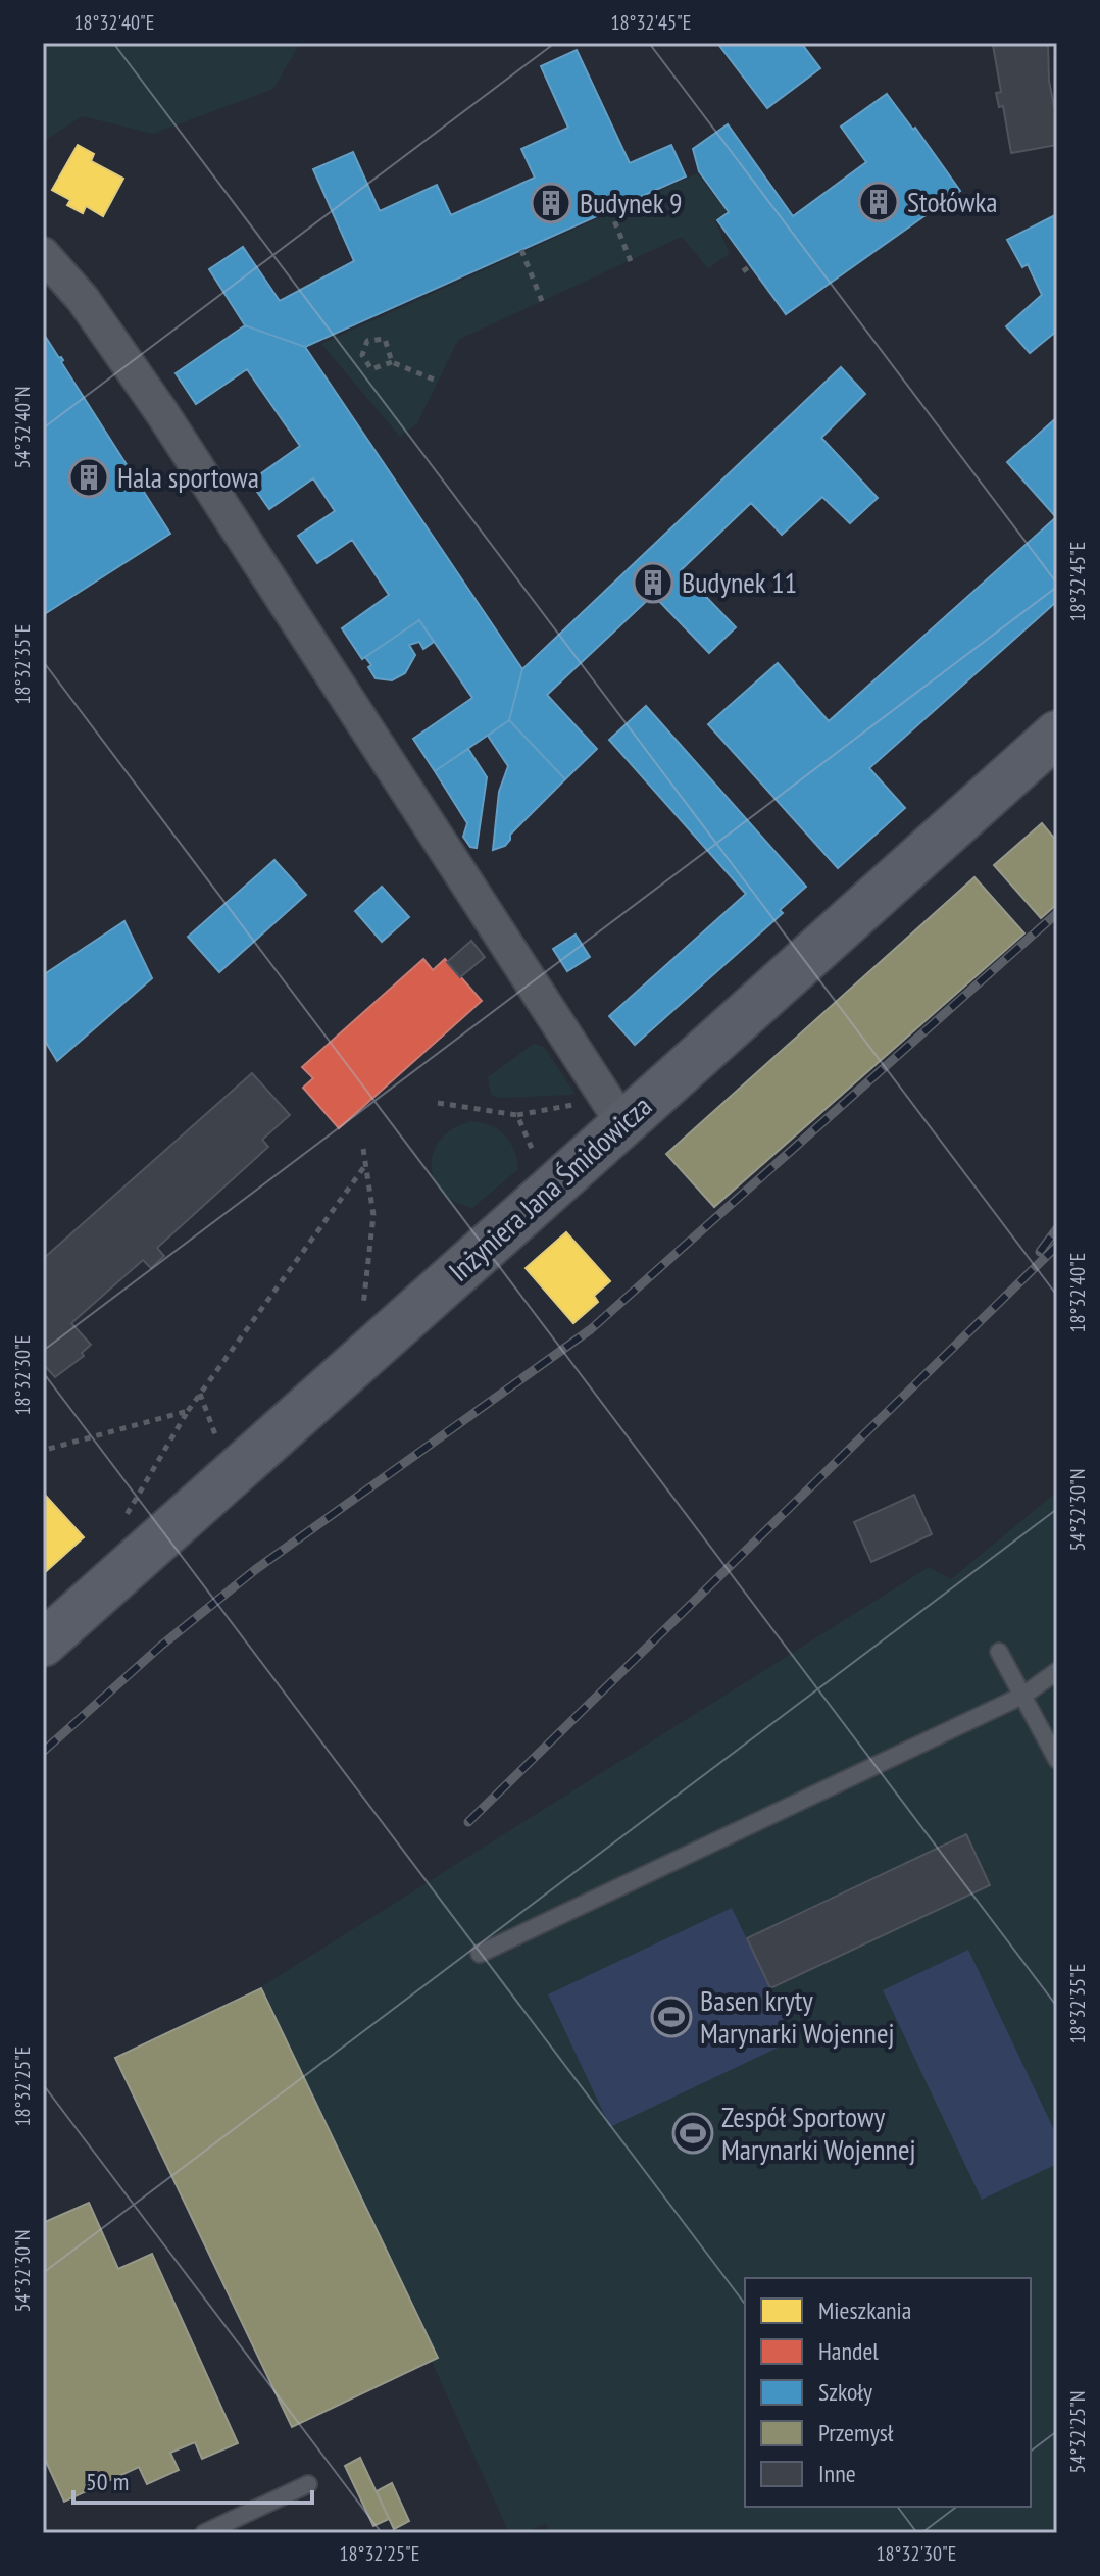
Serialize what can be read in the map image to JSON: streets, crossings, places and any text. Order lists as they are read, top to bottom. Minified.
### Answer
{"streets":{"street":["Inżyniera Jana Śmidowicza"]},"places":{"building":["Stołówka","Budynek 9","Hala sportowa","Budynek 11"],"sports":["Basen kryty Marynarki Wojennej","Zespół Sportowy Marynarki Wojennej"]},"legend":["Mieszkania","Handel","Szkoły","Przemysł","Inne"],"scale_bar":"50 m","coordinates":["18°32'40\"E","18°32'45\"E","54°32'40\"N","18°32'35\"E","18°32'30\"E","54°32'30\"N","18°32'25\"E","54°32'25\"N"]}
